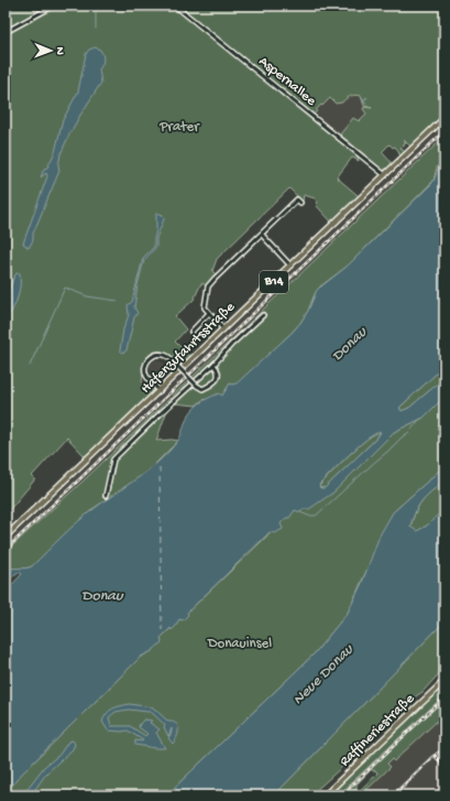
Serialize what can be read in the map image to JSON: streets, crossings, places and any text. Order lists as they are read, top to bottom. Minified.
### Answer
{"streets":{"main road":["B14","Hafenzufahrtsstraße","Raffineriestraße"],"street":["Aspernallee"]},"crossings":[["Aspernallee","B14"],["Aspernallee","Hafenzufahrtsstraße"],["B14","Hafenzufahrtsstraße"]],"water":["Donau","Neue Donau"],"parks":["Prater","Donauinsel"],"north":"right"}
